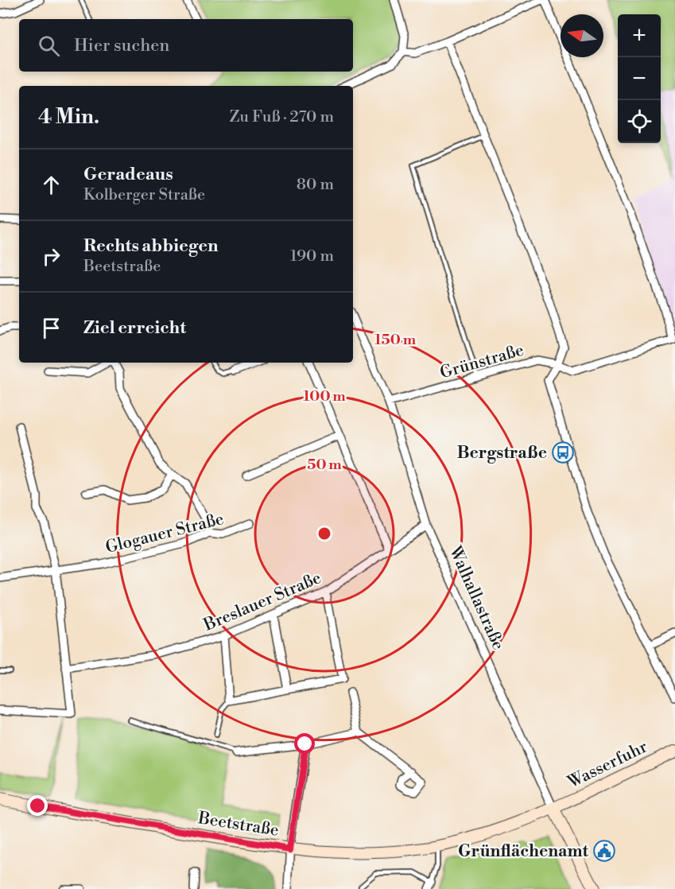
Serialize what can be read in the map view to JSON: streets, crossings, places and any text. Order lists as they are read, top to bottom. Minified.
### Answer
{"streets":{"main road":["Walhallastraße","Wasserfuhr","Beetstraße"],"street":["Grünstraße","Glogauer Straße","Breslauer Straße"]},"crossings":[["Grünstraße","Walhallastraße"],["Walhallastraße","Breslauer Straße"],["Walhallastraße","Wasserfuhr"],["Walhallastraße","Beetstraße"],["Wasserfuhr","Beetstraße"]],"places":{"bus stop":["Bergstraße"],"public building":["Grünflächenamt"]},"north":"left","page":{"map_buttons":["+","−"],"search":"Hier suchen","heading":["4 Min.","Zu Fuß · 270 m"],"list":[["Geradeaus","Kolberger Straße","80 m"],["Rechts abbiegen","Beetstraße","190 m"],"Ziel erreicht"]},"rings":["150 m","100 m","50 m"]}
